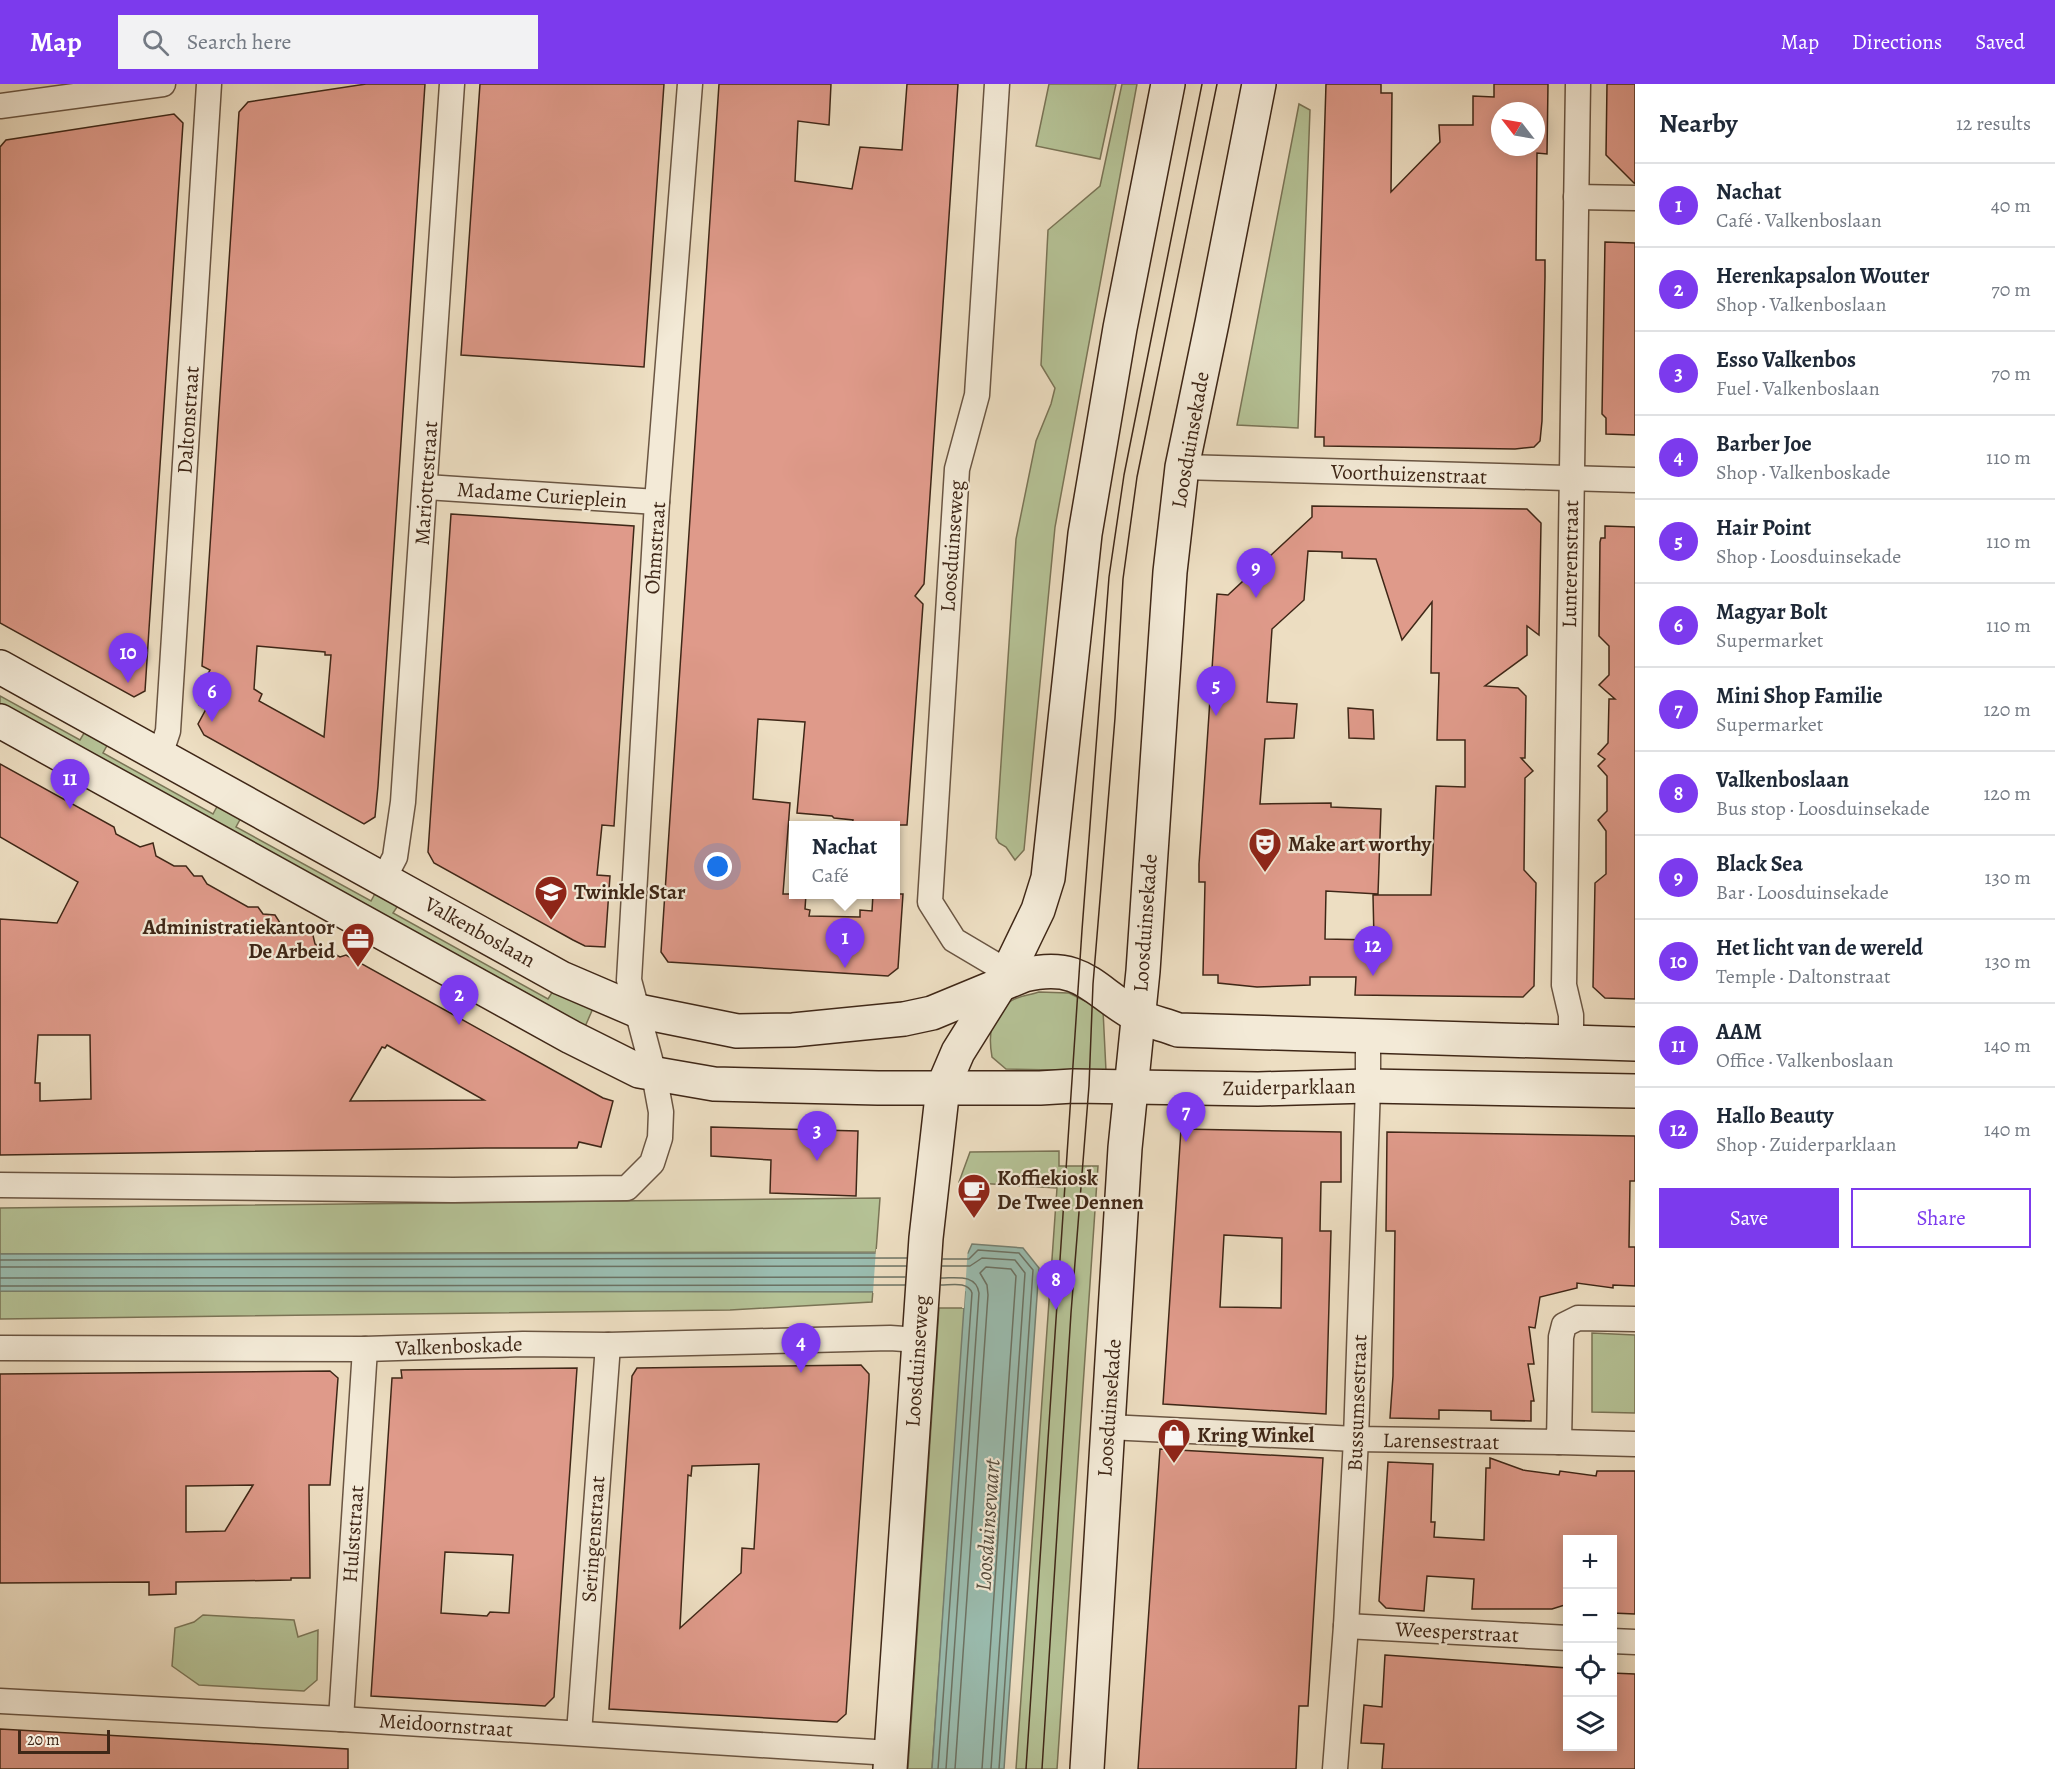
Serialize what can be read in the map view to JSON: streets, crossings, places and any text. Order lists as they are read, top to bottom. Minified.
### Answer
{"streets":{"main road":["Loosduinsekade","Loosduinseweg","Valkenboslaan","Zuiderparklaan"],"street":["Daltonstraat","Voorthuizenstraat","Mariottestraat","Madame Curieplein","Ohmstraat","Lunterenstraat","Valkenboskade","Bussumsestraat","Larensestraat","Hulststraat","Seringenstraat","Weesperstraat","Meidoornstraat"]},"crossings":[["Daltonstraat","Valkenboslaan"],["Loosduinsekade","Voorthuizenstraat"],["Loosduinsekade","Zuiderparklaan"],["Loosduinsekade","Larensestraat"],["Voorthuizenstraat","Lunterenstraat"],["Mariottestraat","Madame Curieplein"],["Mariottestraat","Valkenboslaan"],["Madame Curieplein","Ohmstraat"],["Loosduinseweg","Valkenboslaan"],["Loosduinseweg","Zuiderparklaan"],["Loosduinseweg","Valkenboskade"],["Loosduinseweg","Meidoornstraat"],["Ohmstraat","Valkenboslaan"],["Zuiderparklaan","Bussumsestraat"],["Valkenboskade","Hulststraat"],["Valkenboskade","Seringenstraat"],["Bussumsestraat","Larensestraat"],["Bussumsestraat","Weesperstraat"],["Hulststraat","Meidoornstraat"],["Seringenstraat","Meidoornstraat"]],"water":["Loosduinsevaart"],"places":{"theatre":["Make art worthy"],"school or university":["Twinkle Star"],"office":["Administratiekantoor De Arbeid"],"cafe":["Koffiekiosk De Twee Dennen"],"shop":["Kring Winkel"]},"scale_bar":"20 m","north":"top left","page":{"header":"Map","search":"Search here","nav":["Map","Directions","Saved"],"heading":["Nearby","12 results"],"list":[{"mark":"1","name":"Nachat","note":"Café · Valkenboslaan","value":"40 m"},{"mark":"2","name":"Herenkapsalon Wouter","note":"Shop · Valkenboslaan","value":"70 m"},{"mark":"3","name":"Esso Valkenbos","note":"Fuel · Valkenboslaan","value":"70 m"},{"mark":"4","name":"Barber Joe","note":"Shop · Valkenboskade","value":"110 m"},{"mark":"5","name":"Hair Point","note":"Shop · Loosduinsekade","value":"110 m"},{"mark":"6","name":"Magyar Bolt","note":"Supermarket","value":"110 m"},{"mark":"7","name":"Mini Shop Familie","note":"Supermarket","value":"120 m"},{"mark":"8","name":"Valkenboslaan","note":"Bus stop · Loosduinsekade","value":"120 m"},{"mark":"9","name":"Black Sea","note":"Bar · Loosduinsekade","value":"130 m"},{"mark":"10","name":"Het licht van de wereld","note":"Temple · Daltonstraat","value":"130 m"},{"mark":"11","name":"AAM","note":"Office · Valkenboslaan","value":"140 m"},{"mark":"12","name":"Hallo Beauty","note":"Shop · Zuiderparklaan","value":"140 m"}],"pins":["9","10","5","6","11","1","12","2","7","3","8","4"],"popup":["Nachat","Café"],"buttons":["Save","Share"],"map_buttons":["+","−"],"scale":"20 m"}}
